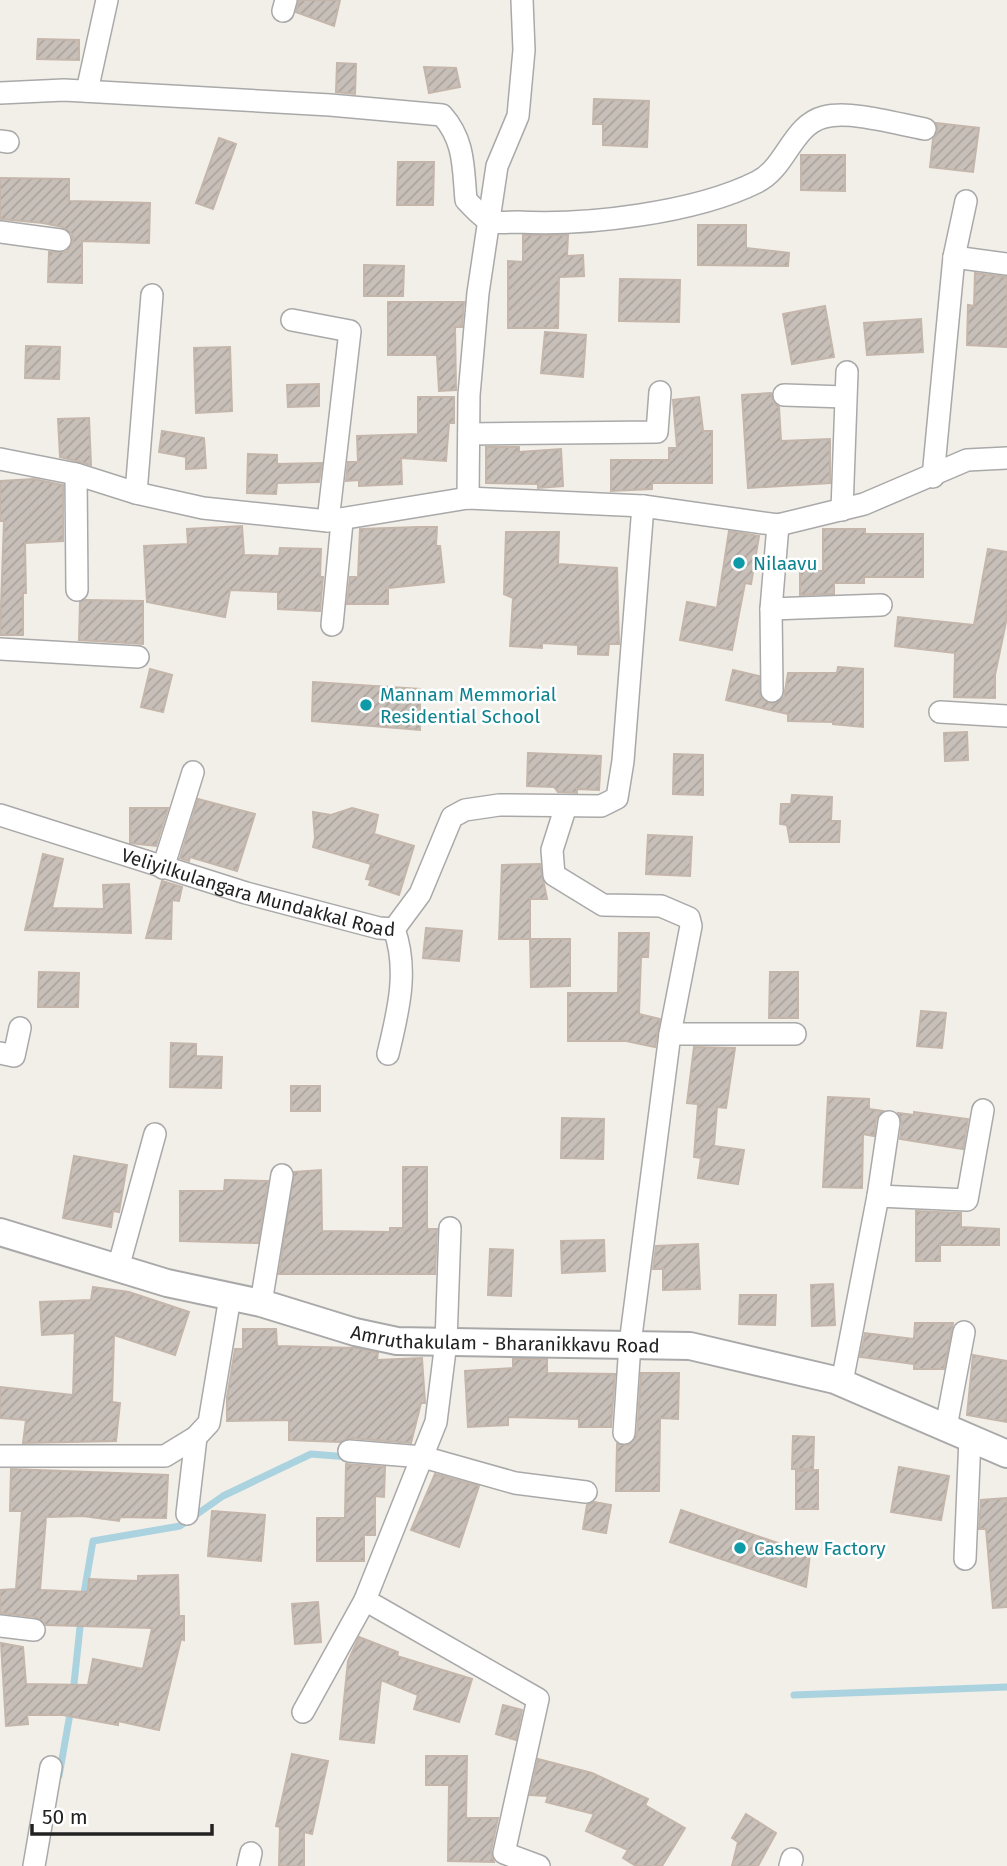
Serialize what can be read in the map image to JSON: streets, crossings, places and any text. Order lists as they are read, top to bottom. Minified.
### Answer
{"streets":{"street":["Veliyilkulangara Mundakkal Road","Amruthakulam - Bharanikkavu Road"]},"places":["Nilaavu","Mannam Memmorial Residential School","Cashew Factory"],"scale_bar":"50 m"}
